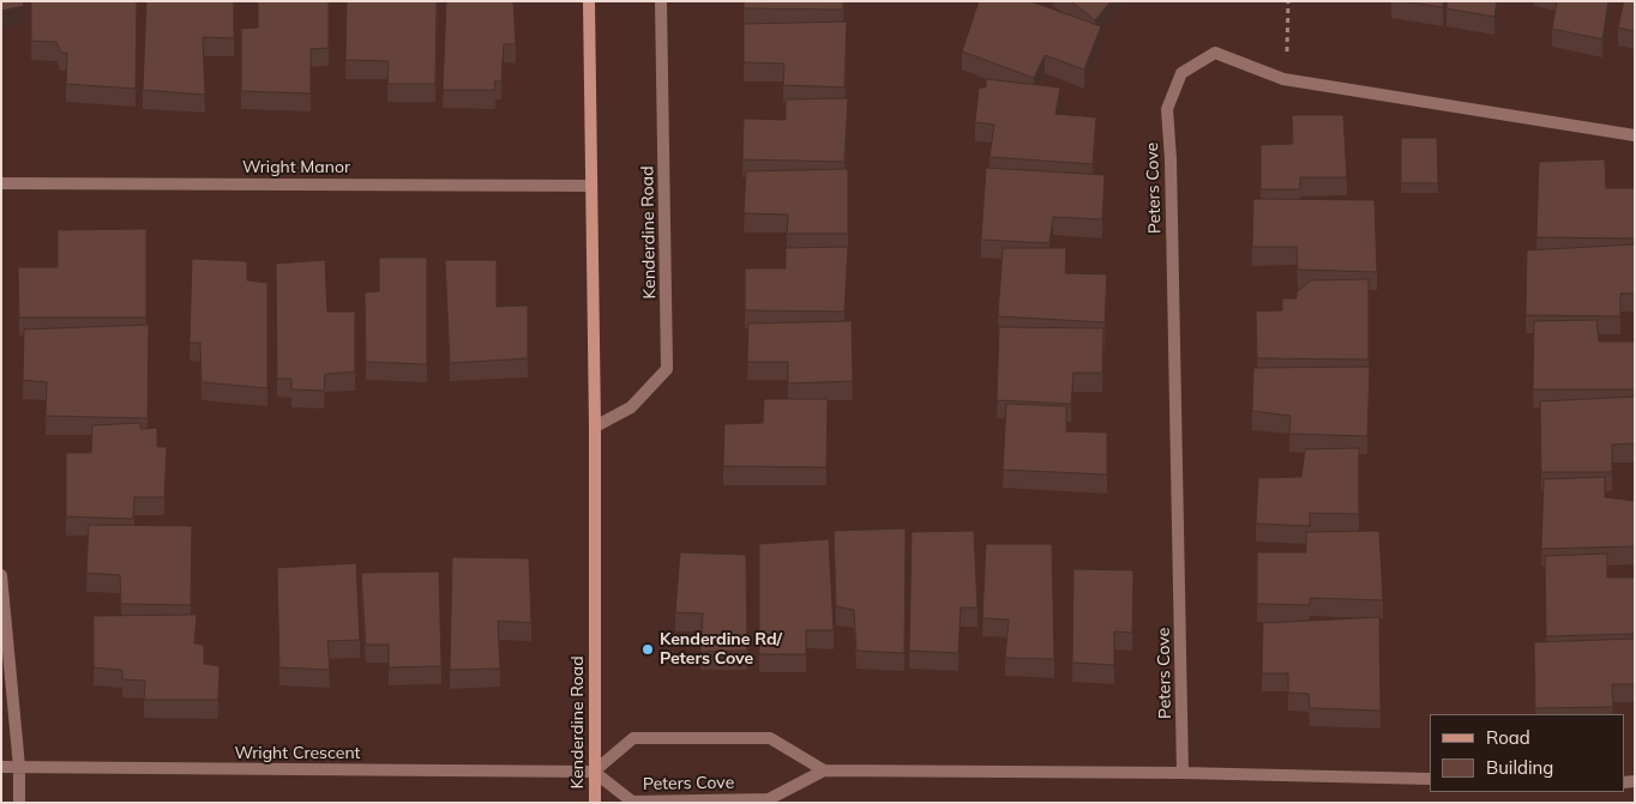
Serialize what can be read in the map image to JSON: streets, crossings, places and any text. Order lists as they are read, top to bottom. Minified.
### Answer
{"streets":{"street":["Wright Manor","Peters Cove","Kenderdine Road","Wright Crescent"]},"crossings":[["Wright Manor","Kenderdine Road"],["Peters Cove","Kenderdine Road"],["Peters Cove","Wright Crescent"],["Kenderdine Road","Wright Crescent"]],"places":["Kenderdine Rd/ Peters Cove"],"legend":["Road","Building"]}
